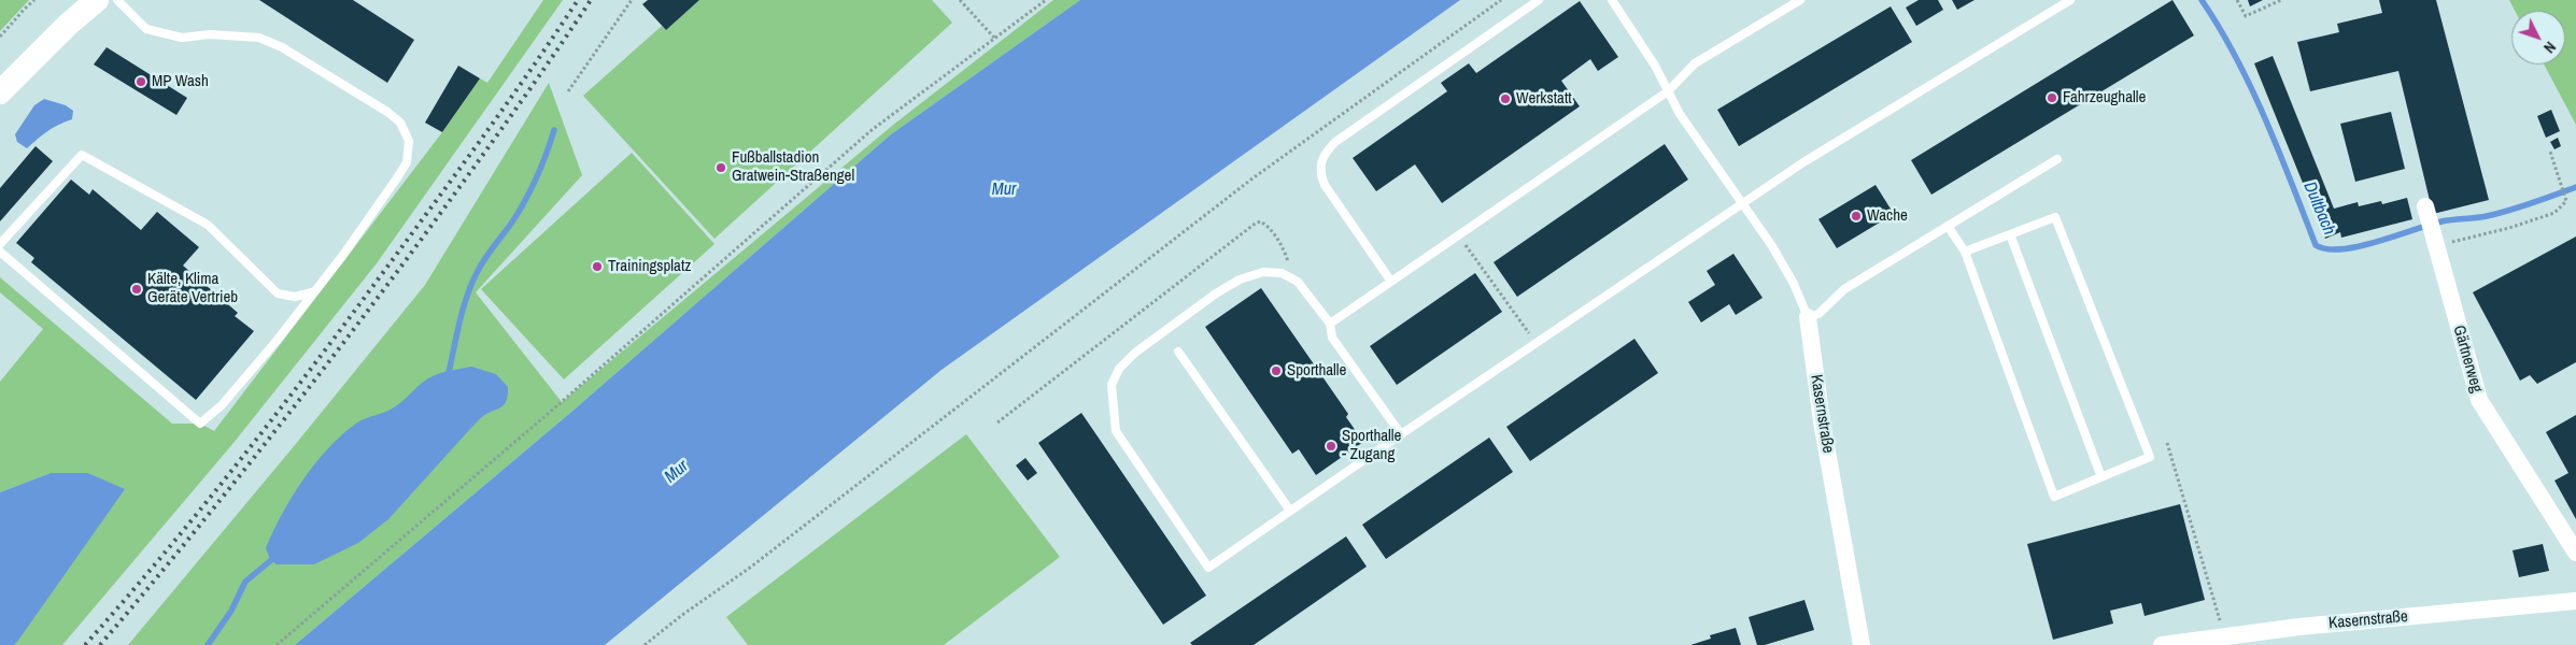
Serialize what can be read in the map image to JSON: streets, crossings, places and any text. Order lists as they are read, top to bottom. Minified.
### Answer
{"streets":{"street":["Gärtnerweg","Kasernstraße"]},"water":["Mur","Dultbach"],"places":["MP Wash","Fahrzeughalle","Werkstatt","Fußballstadion Gratwein-Straßengel","Wache","Trainingsplatz","Kälte, Klima Geräte Vertrieb","Sporthalle","Sporthalle - Zugang"],"north":"bottom right"}
